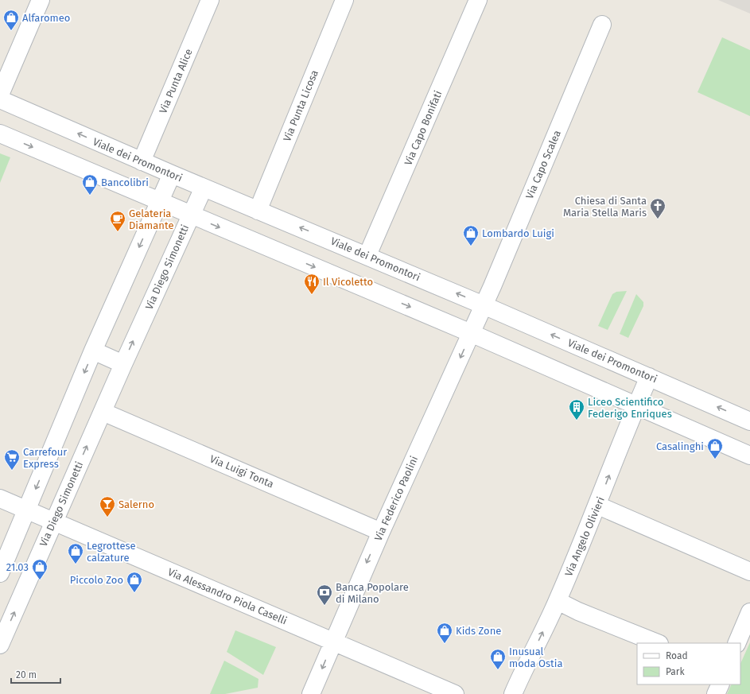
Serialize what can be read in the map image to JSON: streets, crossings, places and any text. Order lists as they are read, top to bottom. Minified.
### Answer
{"streets":{"street":["Via Punta Alice","Via Punta Licosa","Via Capo Bonifati","Viale dei Promontori","Via Capo Scalea","Via Diego Simonetti","Via Luigi Tonta","Via Federico Paolini","Via Angelo Olivieri","Via Alessandro Piola Caselli"]},"crossings":[["Via Punta Alice","Viale dei Promontori"],["Via Punta Licosa","Viale dei Promontori"],["Via Capo Bonifati","Viale dei Promontori"],["Viale dei Promontori","Via Capo Scalea"],["Viale dei Promontori","Via Diego Simonetti"],["Viale dei Promontori","Via Federico Paolini"],["Viale dei Promontori","Via Angelo Olivieri"],["Via Capo Scalea","Via Federico Paolini"],["Via Diego Simonetti","Via Luigi Tonta"],["Via Diego Simonetti","Via Alessandro Piola Caselli"],["Via Luigi Tonta","Via Federico Paolini"],["Via Federico Paolini","Via Alessandro Piola Caselli"]],"one_way":["Via Federico Paolini","Via Angelo Olivieri"],"places":{"shop":["Alfaromeo","Bancolibri","Lombardo Luigi","Casalinghi","Legrottese calzature","21.03","Piccolo Zoo","Kids Zone","Inusual moda Ostia"],"church":["Chiesa di Santa Maria Stella Maris"],"cafe":["Gelateria Diamante"],"restaurant":["Il Vicoletto"],"building":["Liceo Scientifico Federigo Enriques"],"supermarket":["Carrefour Express"],"bar":["Salerno"],"bank":["Banca Popolare di Milano"]},"legend":["Road","Park"],"scale_bar":"20 m"}
